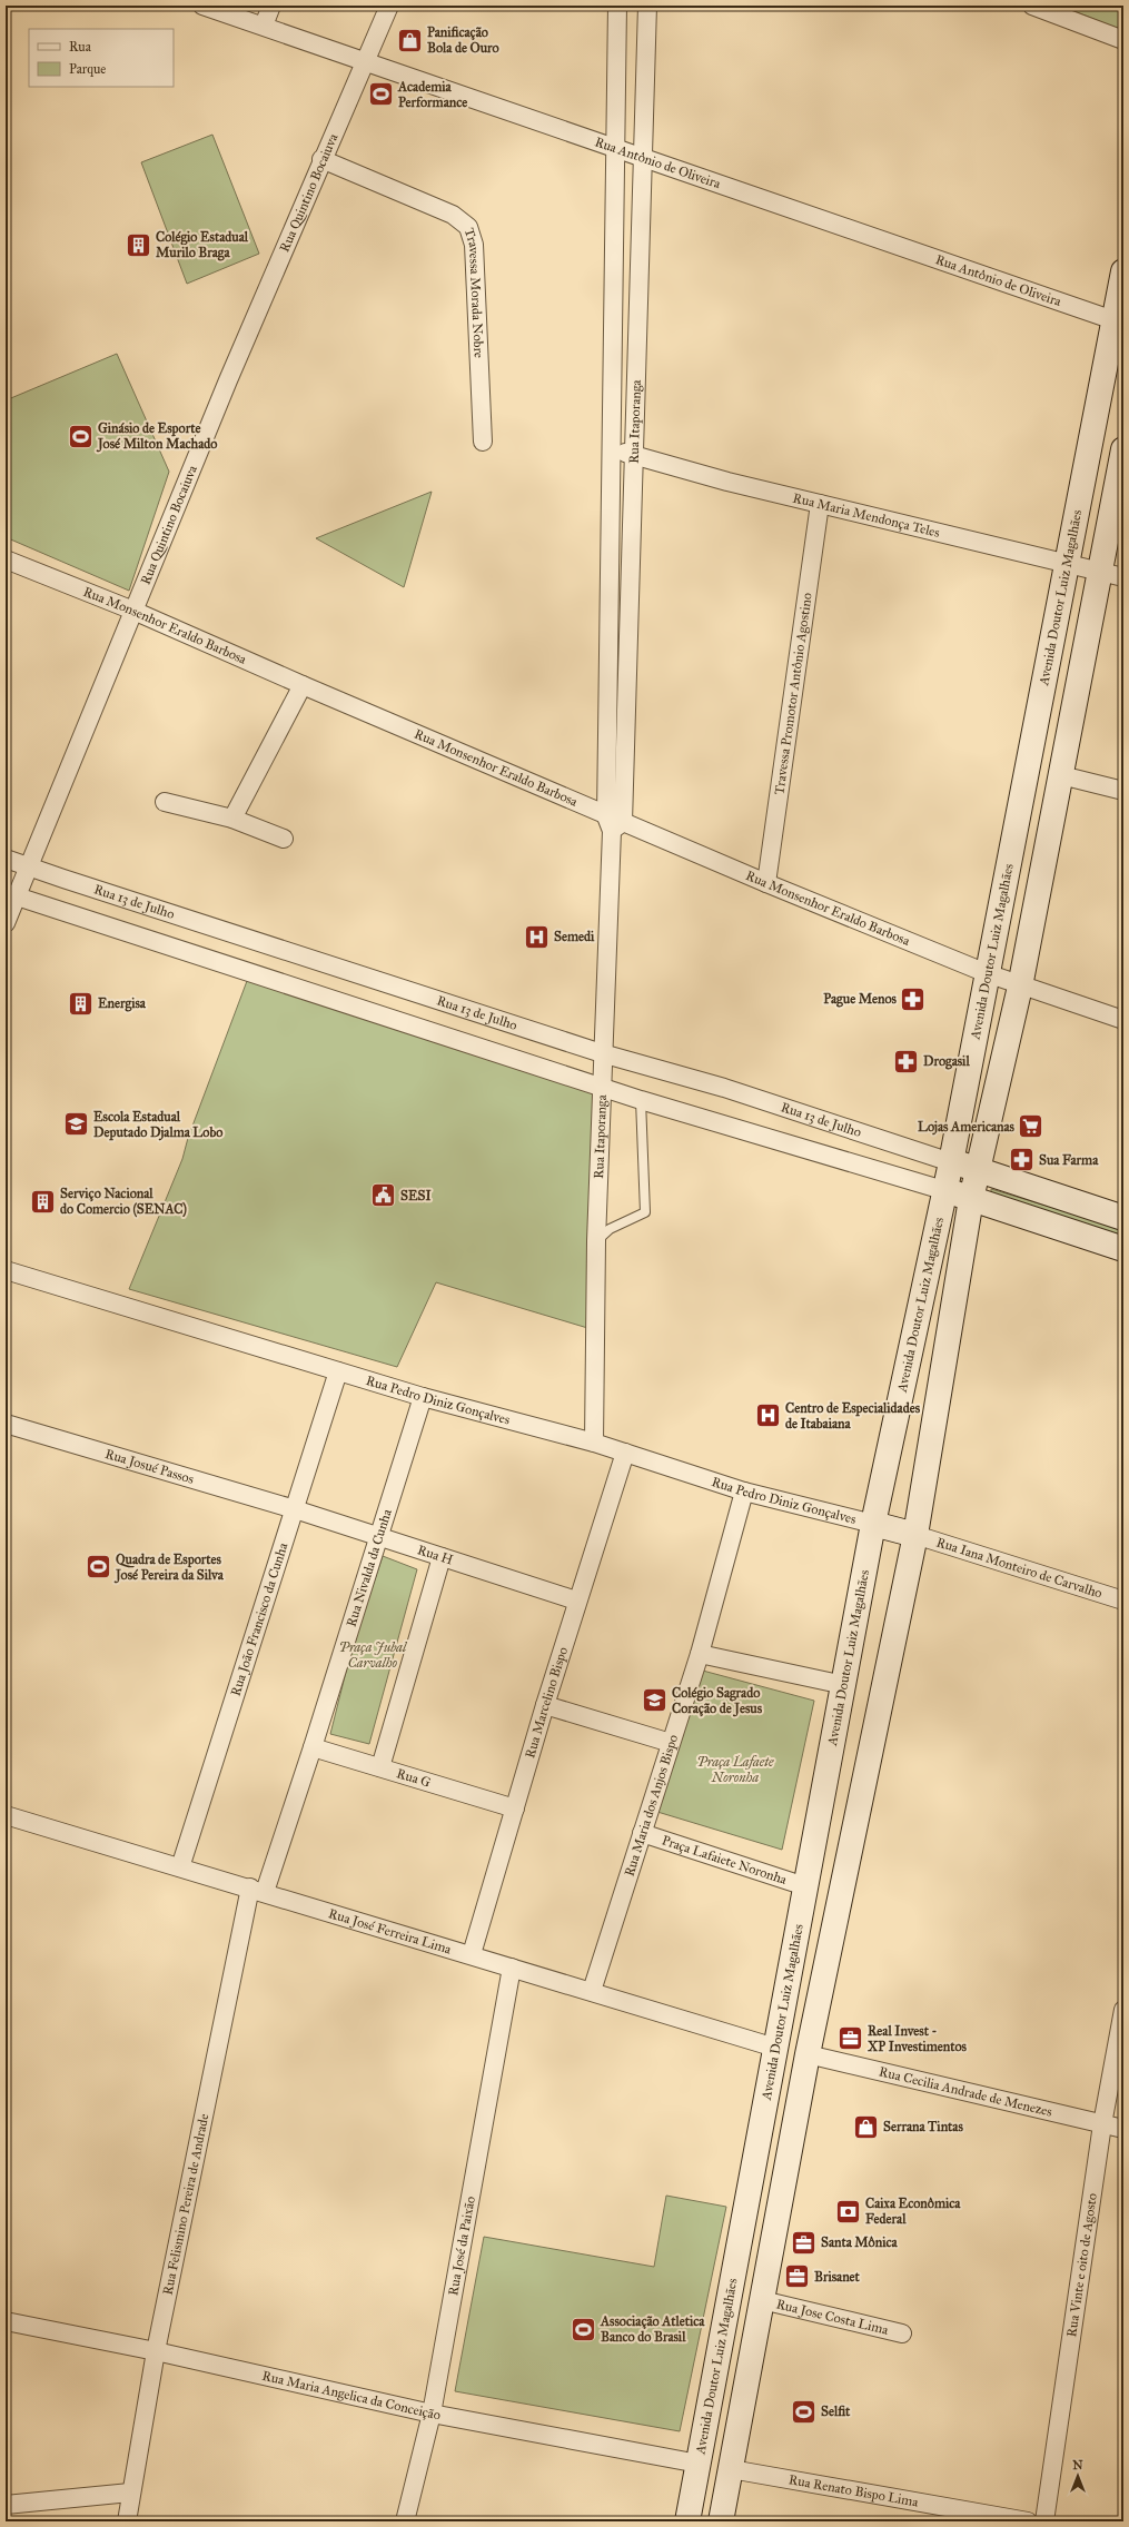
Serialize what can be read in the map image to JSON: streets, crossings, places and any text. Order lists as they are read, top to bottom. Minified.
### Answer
{"streets":{"street":["Rua Antônio de Oliveira","Rua Quintino Bocaiuva","Travessa Morada Nobre","Rua Itaporanga","Rua Maria Mendonça Teles","Avenida Doutor Luiz Magalhães","Rua Monsenhor Eraldo Barbosa","Travessa Promotor Antônio Agostino","Rua 13 de Julho","Rua Pedro Diniz Gonçalves","Rua Josué Passos","Rua H","Rua Iana Monteiro de Carvalho","Rua Nivalda da Cunha","Rua João Francisco da Cunha","Rua Marcelino Bispo","Rua G","Rua Maria dos Anjos Bispo","Praça Lafaiete Noronha","Rua José Ferreira Lima","Rua Cecilia Andrade de Menezes","Rua Felismino Pereira de Andrade","Rua José da Paixão","Rua Vinte e oito de Agosto","Rua Jose Costa Lima","Rua Maria Angelica da Conceição","Rua Renato Bispo Lima"]},"crossings":[["Rua Antônio de Oliveira","Rua Quintino Bocaiuva"],["Rua Antônio de Oliveira","Rua Itaporanga"],["Rua Antônio de Oliveira","Avenida Doutor Luiz Magalhães"],["Rua Quintino Bocaiuva","Travessa Morada Nobre"],["Rua Quintino Bocaiuva","Rua Monsenhor Eraldo Barbosa"],["Rua Quintino Bocaiuva","Rua 13 de Julho"],["Rua Itaporanga","Rua Maria Mendonça Teles"],["Rua Itaporanga","Rua Monsenhor Eraldo Barbosa"],["Rua Itaporanga","Rua 13 de Julho"],["Rua Itaporanga","Rua Pedro Diniz Gonçalves"],["Rua Maria Mendonça Teles","Avenida Doutor Luiz Magalhães"],["Rua Maria Mendonça Teles","Travessa Promotor Antônio Agostino"],["Avenida Doutor Luiz Magalhães","Rua Monsenhor Eraldo Barbosa"],["Avenida Doutor Luiz Magalhães","Rua 13 de Julho"],["Avenida Doutor Luiz Magalhães","Rua Pedro Diniz Gonçalves"],["Avenida Doutor Luiz Magalhães","Praça Lafaiete Noronha"],["Avenida Doutor Luiz Magalhães","Rua José Ferreira Lima"],["Avenida Doutor Luiz Magalhães","Rua Maria Angelica da Conceição"],["Rua Monsenhor Eraldo Barbosa","Travessa Promotor Antônio Agostino"],["Rua Pedro Diniz Gonçalves","Rua Nivalda da Cunha"],["Rua Pedro Diniz Gonçalves","Rua João Francisco da Cunha"],["Rua Pedro Diniz Gonçalves","Rua Marcelino Bispo"],["Rua Pedro Diniz Gonçalves","Rua Maria dos Anjos Bispo"],["Rua Josué Passos","Rua H"],["Rua Josué Passos","Rua João Francisco da Cunha"],["Rua H","Rua Nivalda da Cunha"],["Rua H","Rua João Francisco da Cunha"],["Rua H","Rua Marcelino Bispo"],["Rua Nivalda da Cunha","Rua G"],["Rua Nivalda da Cunha","Rua José Ferreira Lima"],["Rua Nivalda da Cunha","Rua Felismino Pereira de Andrade"],["Rua João Francisco da Cunha","Rua José Ferreira Lima"],["Rua Marcelino Bispo","Rua G"],["Rua Marcelino Bispo","Rua José Ferreira Lima"],["Rua Maria dos Anjos Bispo","Praça Lafaiete Noronha"],["Rua Maria dos Anjos Bispo","Rua José Ferreira Lima"],["Rua José Ferreira Lima","Rua Felismino Pereira de Andrade"],["Rua José Ferreira Lima","Rua José da Paixão"],["Rua Cecilia Andrade de Menezes","Rua Vinte e oito de Agosto"],["Rua Felismino Pereira de Andrade","Rua Maria Angelica da Conceição"],["Rua José da Paixão","Rua Maria Angelica da Conceição"]],"parks":["Praça Jubal Carvalho","Praça Lafaete Noronha"],"places":{"shop":["Panificação Bola de Ouro","Serrana Tintas"],"sports":["Academia Performance","Ginásio de Esporte José Milton Machado","Quadra de Esportes José Pereira da Silva","Associação Atletica Banco do Brasil","Selfit"],"building":["Colégio Estadual Murilo Braga","Energisa","Serviço Nacional do Comercio (SENAC)"],"hospital":["Semedi","Centro de Especialidades de Itabaiana"],"pharmacy":["Pague Menos","Drogasil","Sua Farma"],"school or university":["Escola Estadual Deputado Djalma Lobo","Colégio Sagrado Coração de Jesus"],"supermarket":["Lojas Americanas"],"public building":["SESI"],"office":["Real Invest - XP Investimentos","Santa Mônica","Brisanet"],"bank":["Caixa Econômica Federal"]},"legend":["Rua","Parque"],"north":"top"}
